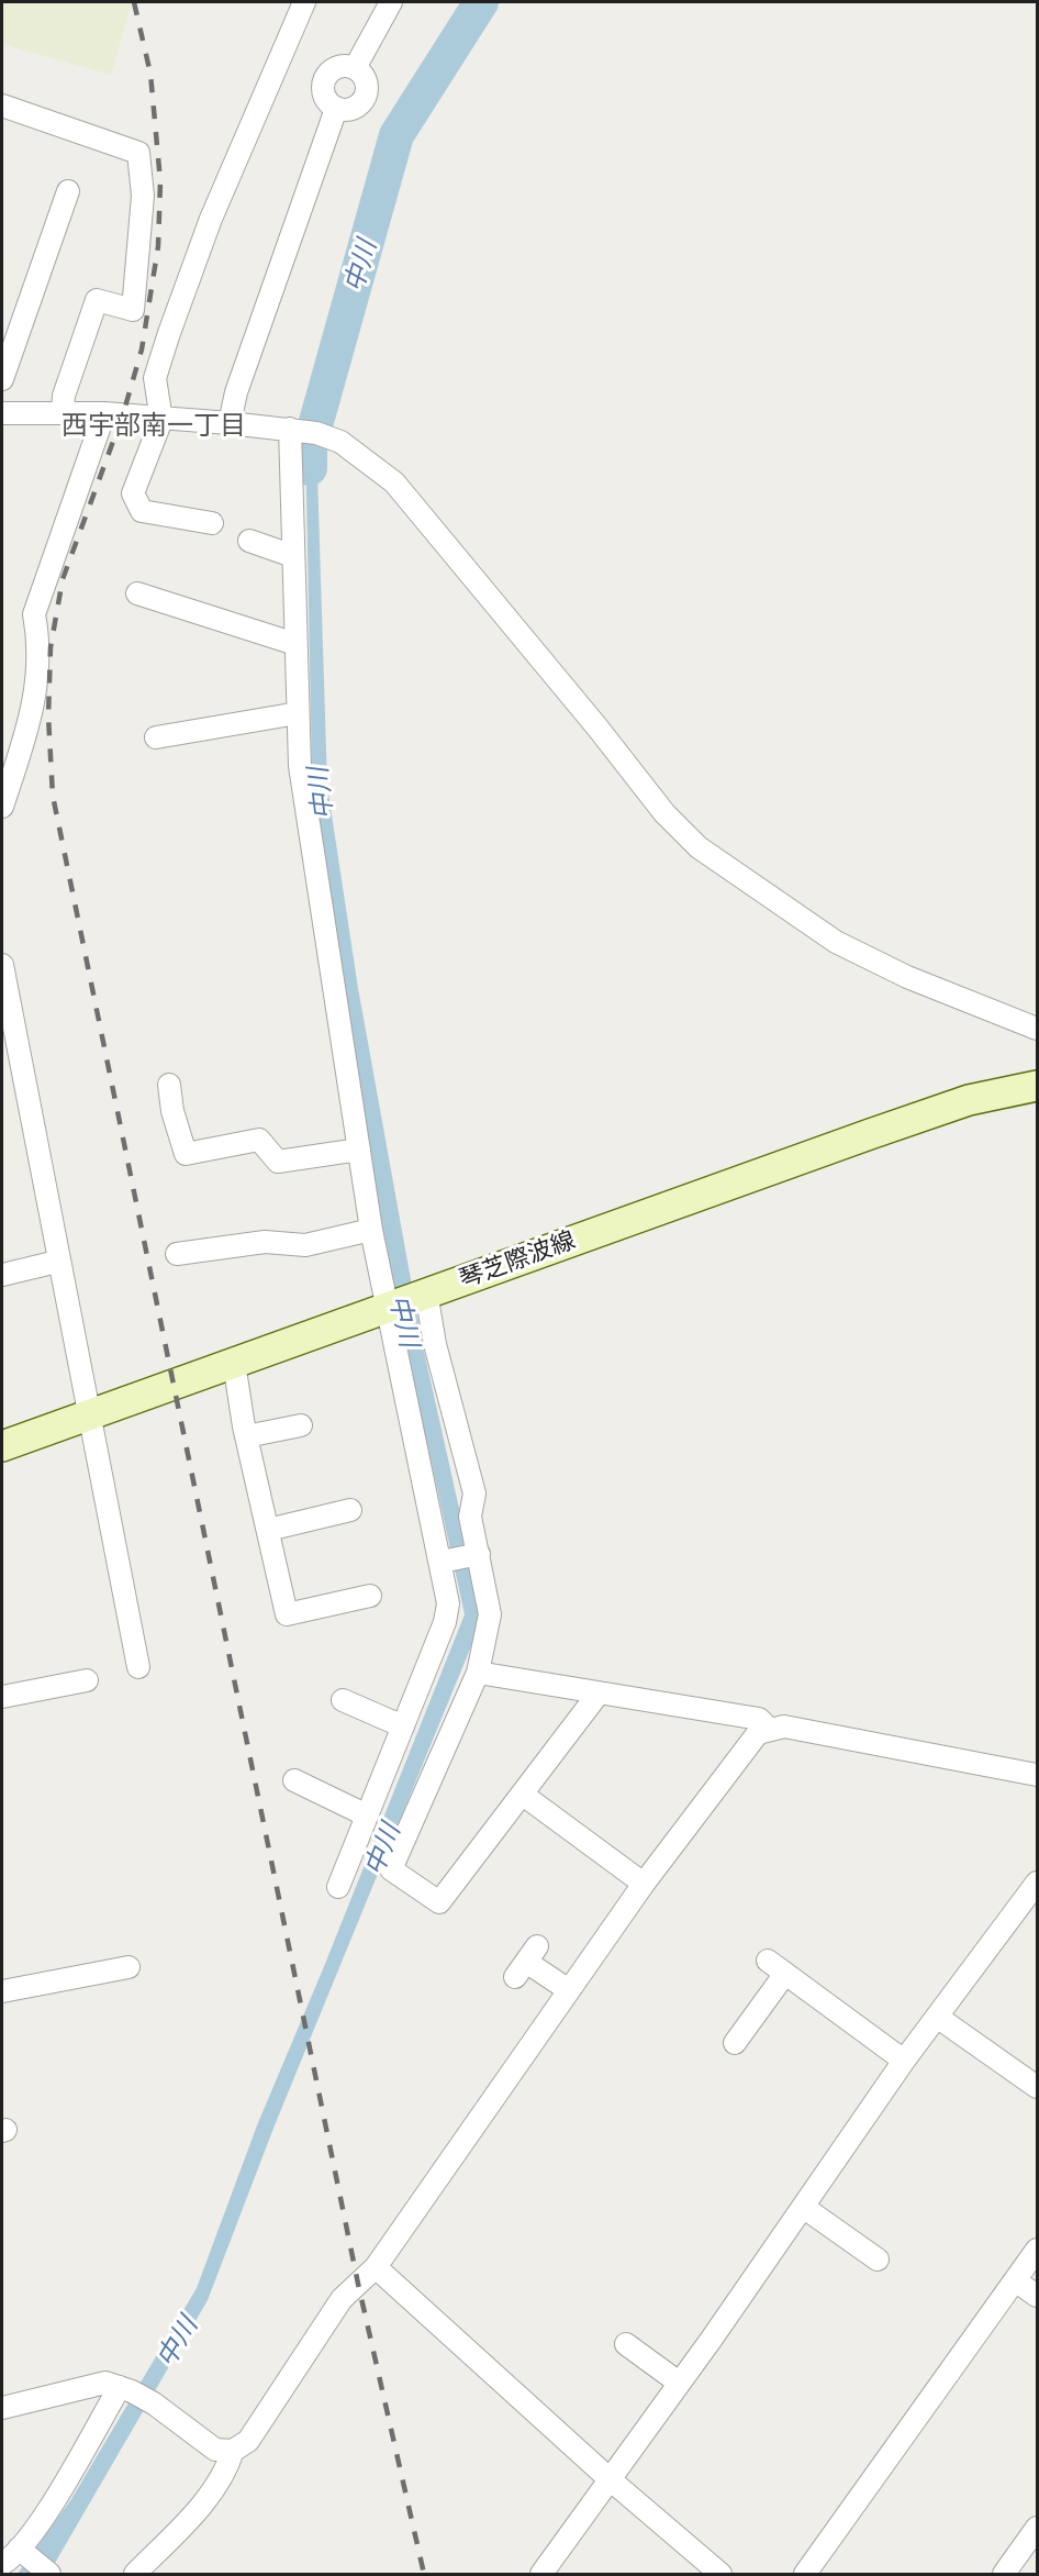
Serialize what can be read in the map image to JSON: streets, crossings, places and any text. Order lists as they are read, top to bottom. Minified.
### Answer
{"streets":{"main road":["琴芝際波線"]},"districts":["西宇部南一丁目"],"water":["中川"]}
